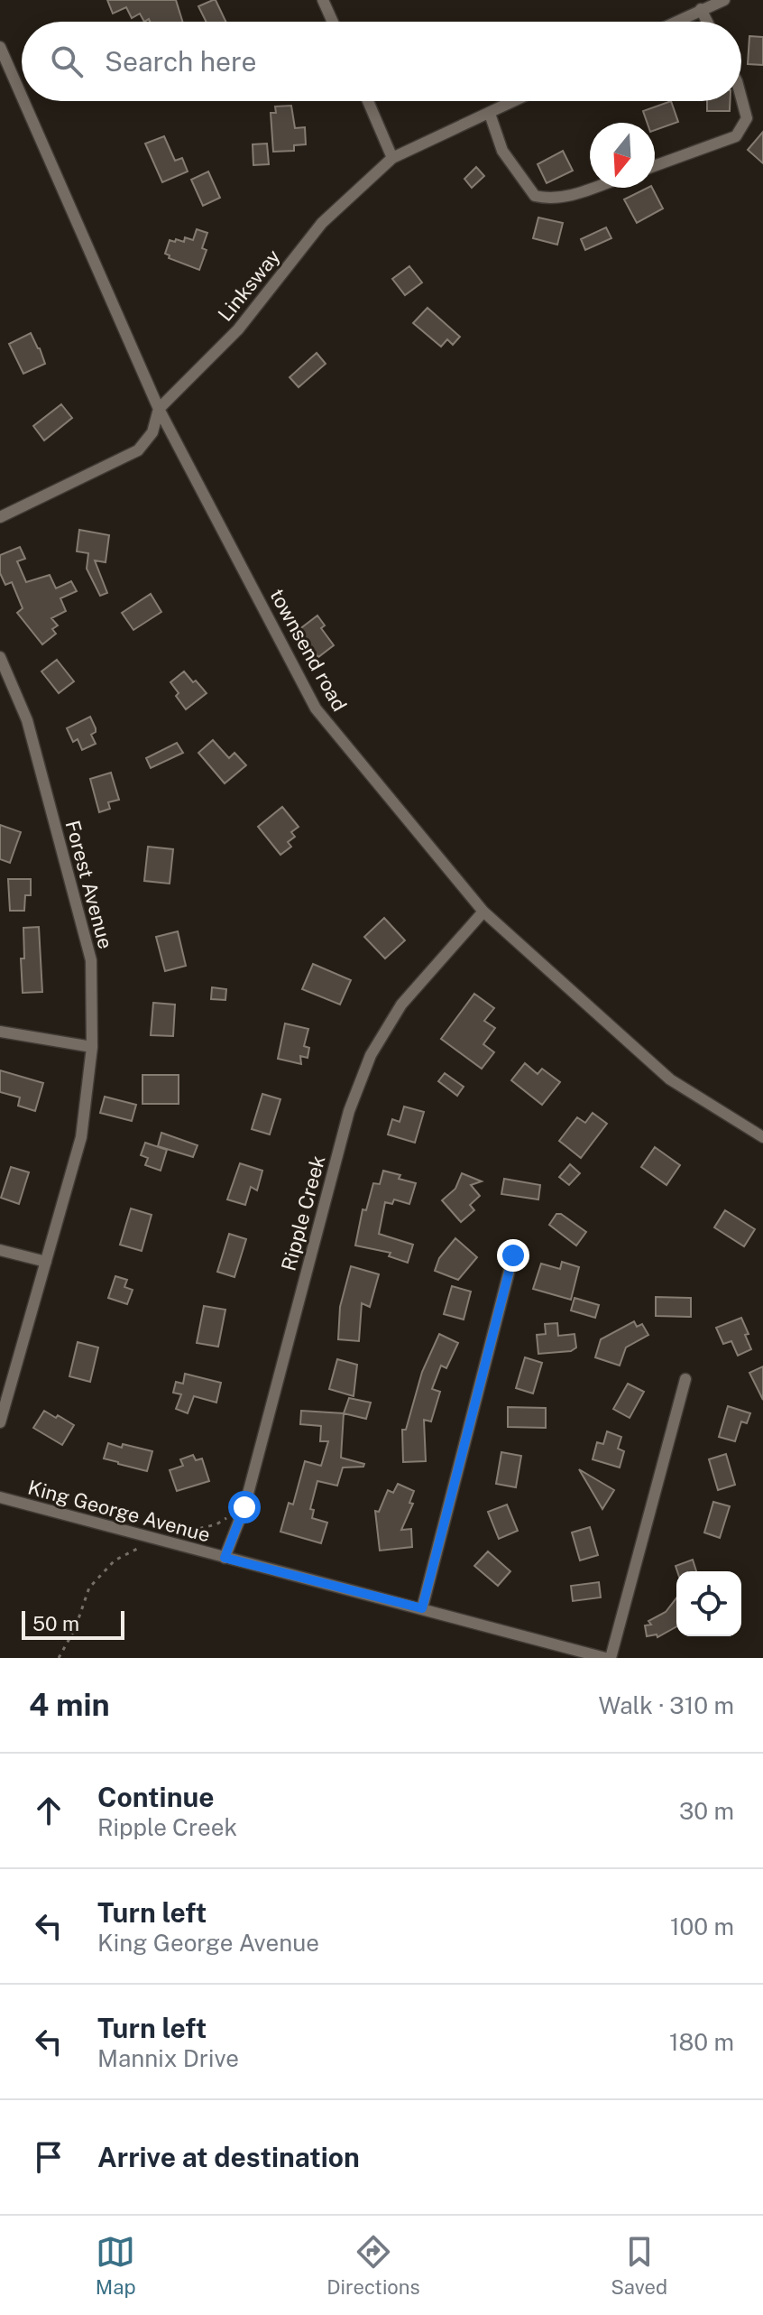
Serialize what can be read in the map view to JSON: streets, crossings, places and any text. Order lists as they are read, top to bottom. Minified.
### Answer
{"streets":{"street":["Linksway","townsend road","Forest Avenue","Ripple Creek","King George Avenue"]},"crossings":[["Linksway","townsend road"],["townsend road","Ripple Creek"],["Ripple Creek","King George Avenue"]],"scale_bar":"50 m","north":"bottom","page":{"search":"Search here","scale":"50 m","heading":["4 min","Walk · 310 m"],"list":[["Continue","Ripple Creek","30 m"],["Turn left","King George Avenue","100 m"],["Turn left","Mannix Drive","180 m"],"Arrive at destination"],"nav":["Map","Directions","Saved"]}}
